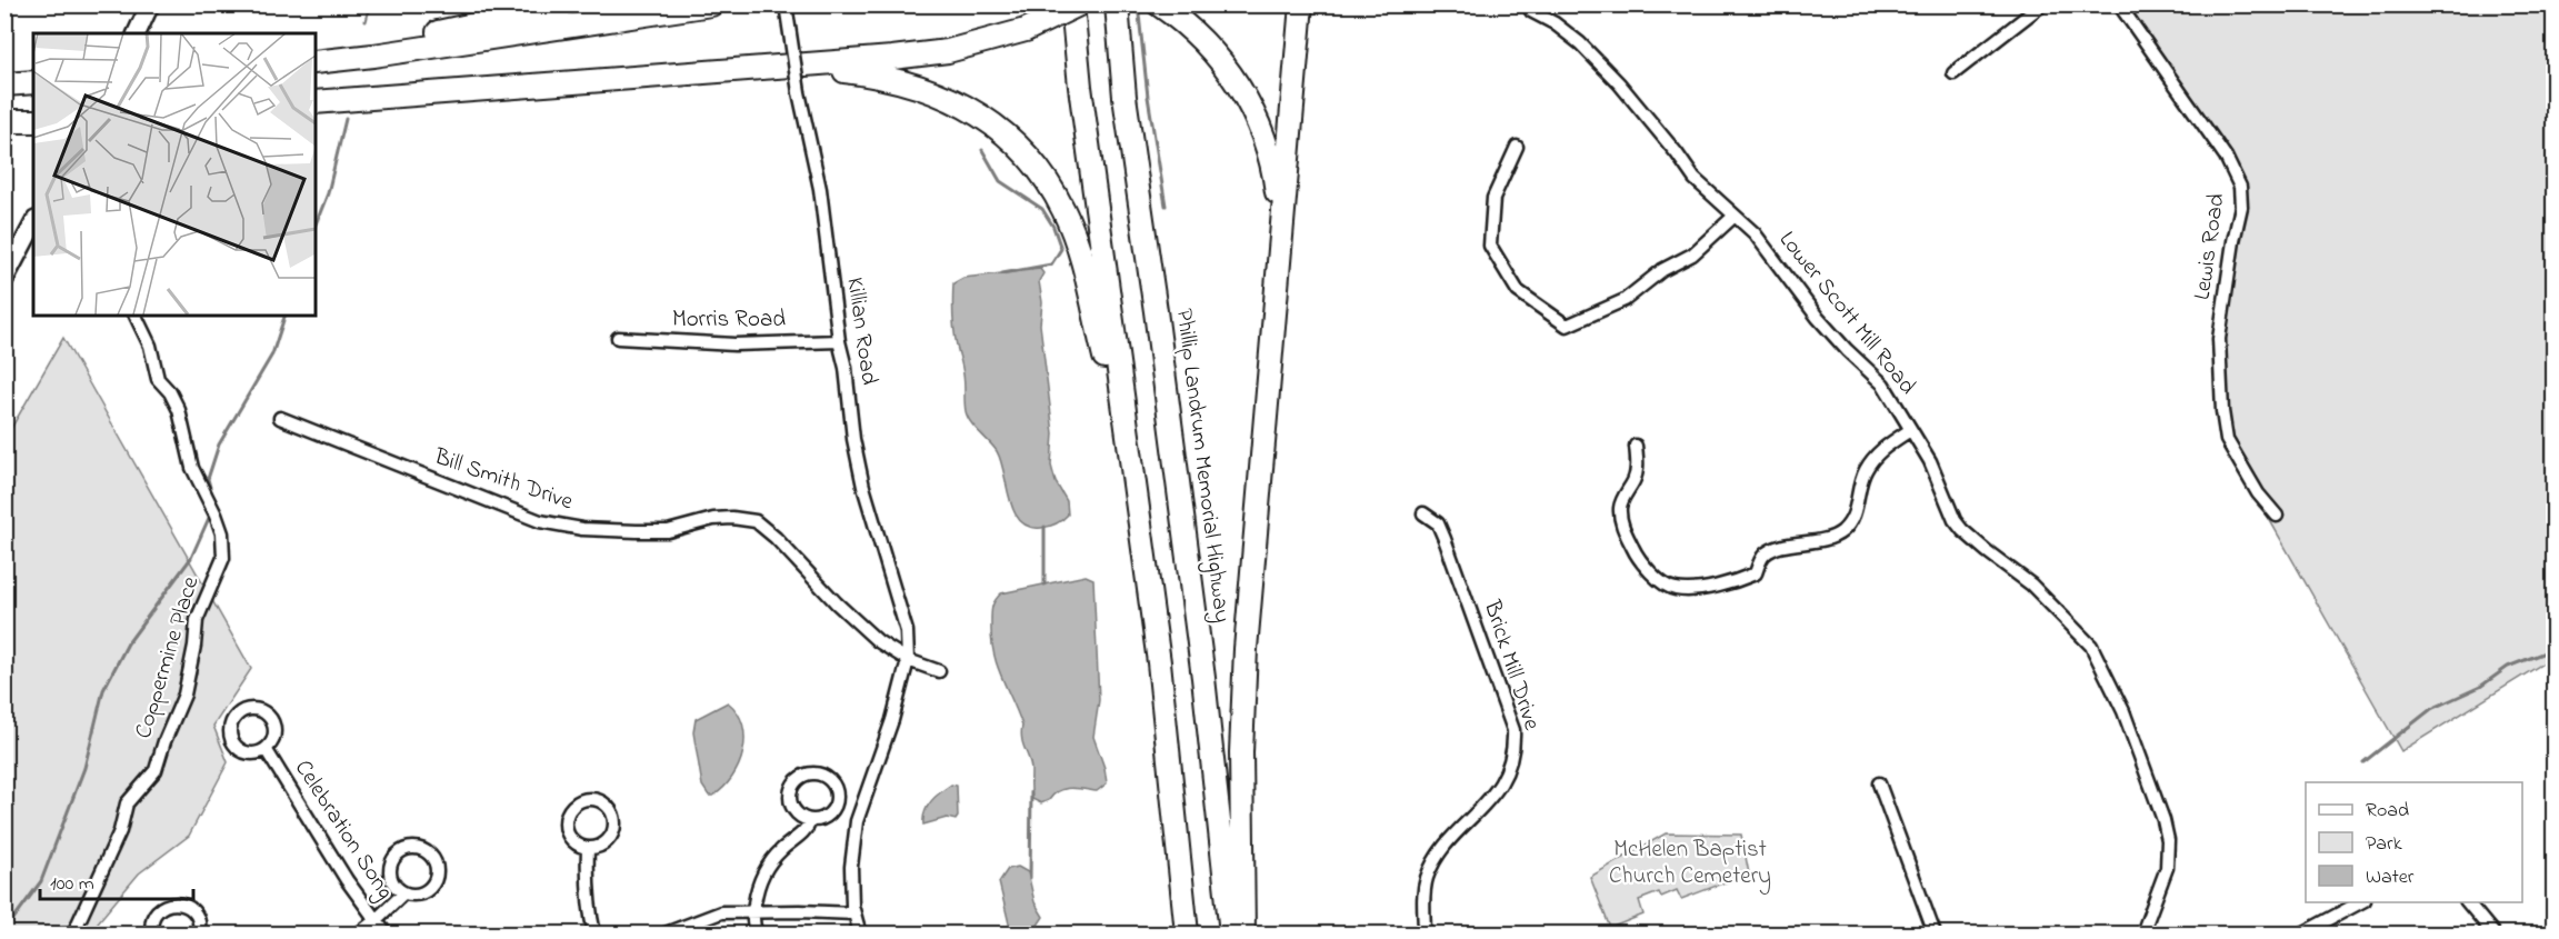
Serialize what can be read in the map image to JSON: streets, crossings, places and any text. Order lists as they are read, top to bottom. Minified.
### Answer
{"streets":{"highway":["Phillip Landrum Memorial Highway"],"street":["Lewis Road","Lower Scott Mill Road","Morris Road","Killian Road","Bill Smith Drive","Coppermine Place","Brick Mill Drive","Celebration Song"]},"crossings":[["Morris Road","Killian Road"],["Killian Road","Bill Smith Drive"]],"parks":["McHelen Baptist Church Cemetery"],"legend":["Road","Park","Water"],"scale_bar":"100 m"}
